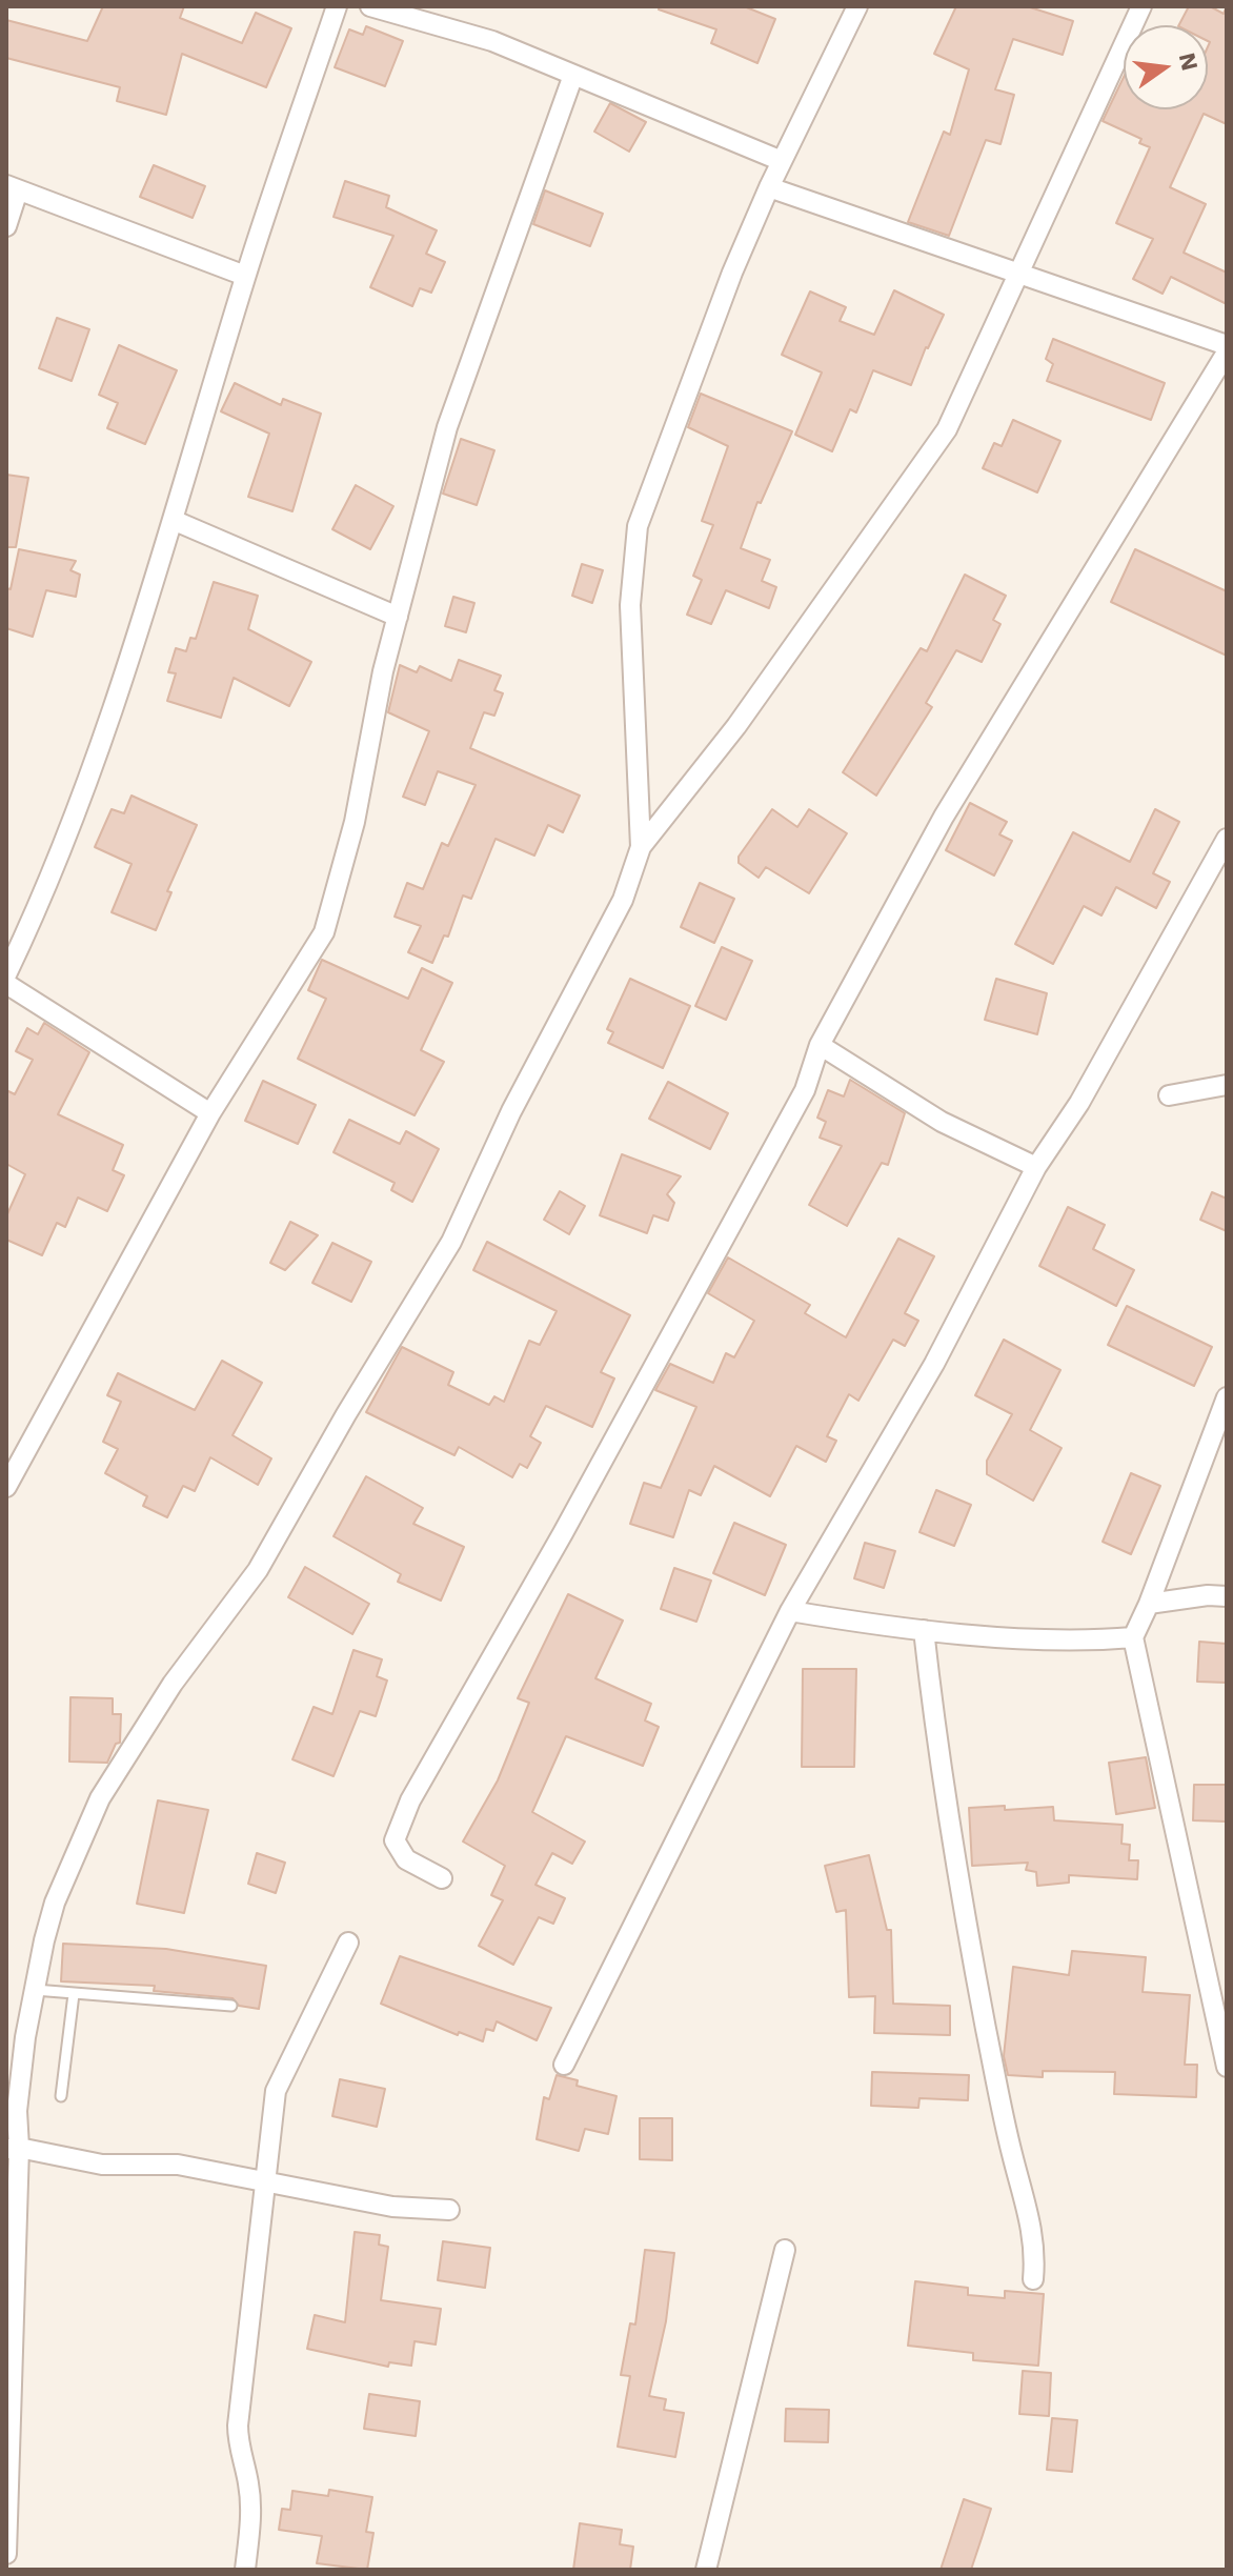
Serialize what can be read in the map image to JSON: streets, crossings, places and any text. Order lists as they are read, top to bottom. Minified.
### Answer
{"north":"right"}
